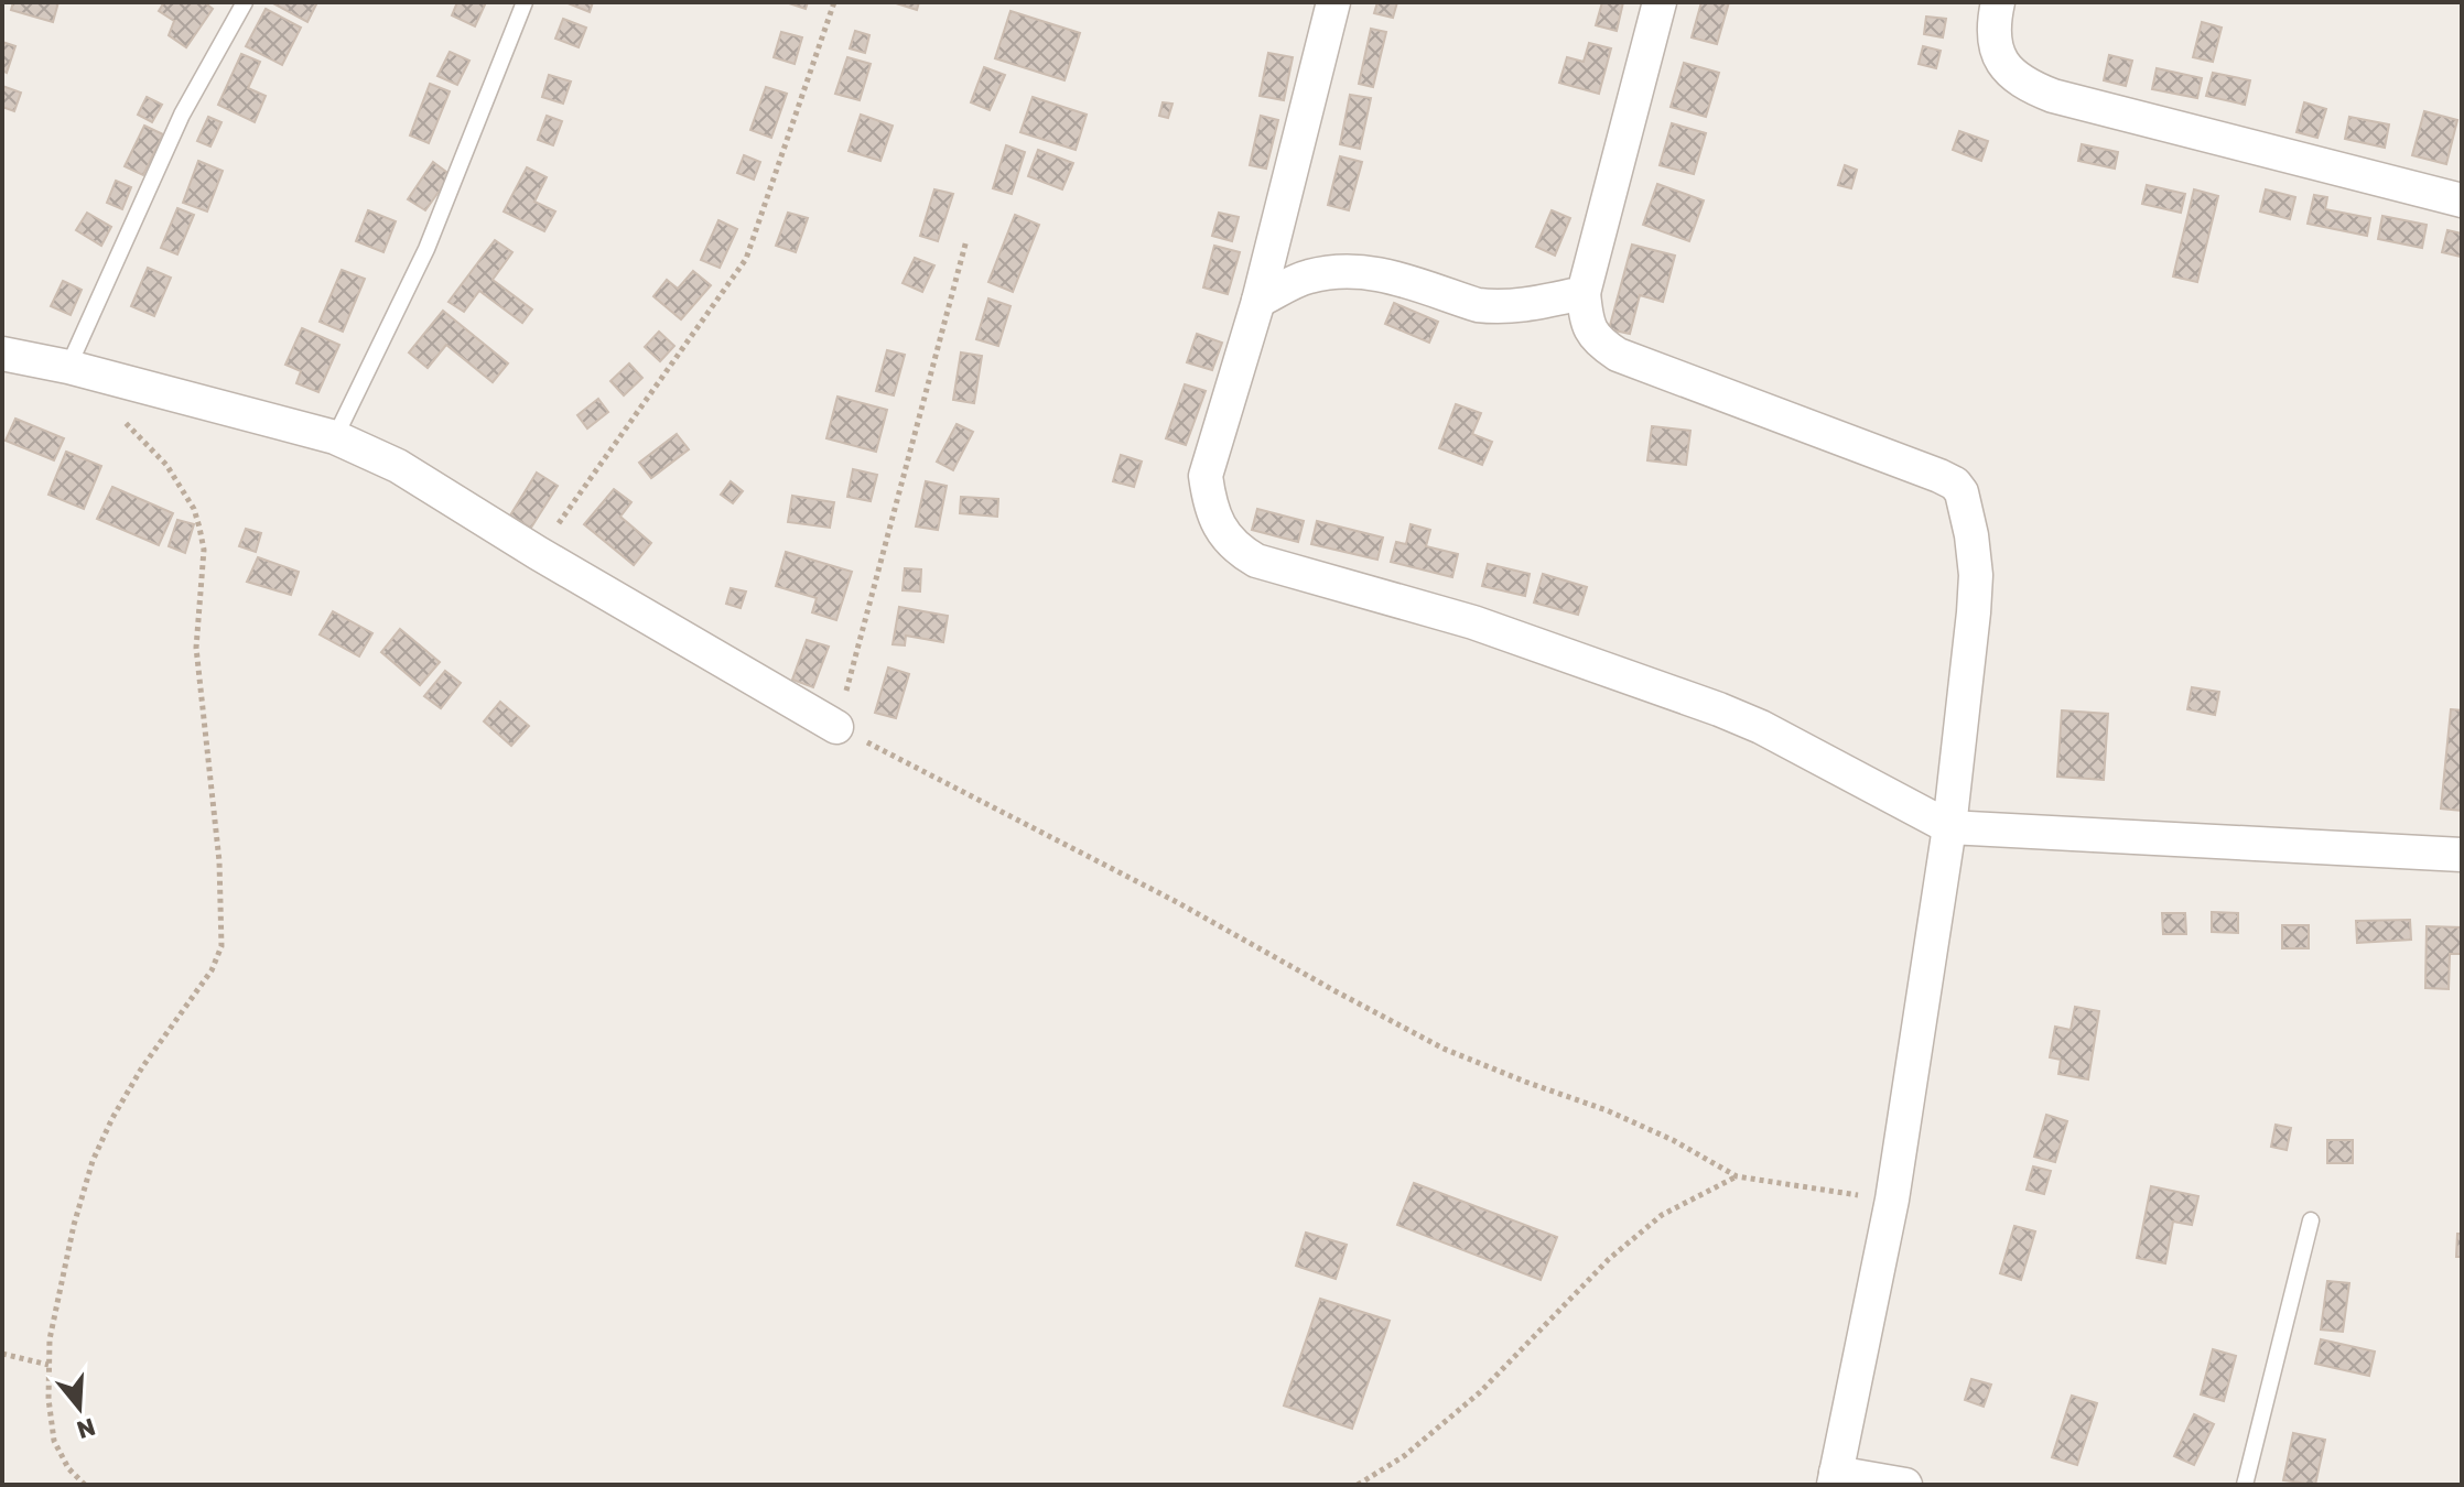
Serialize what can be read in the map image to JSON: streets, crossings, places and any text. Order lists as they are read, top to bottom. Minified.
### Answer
{"north":"bottom"}
